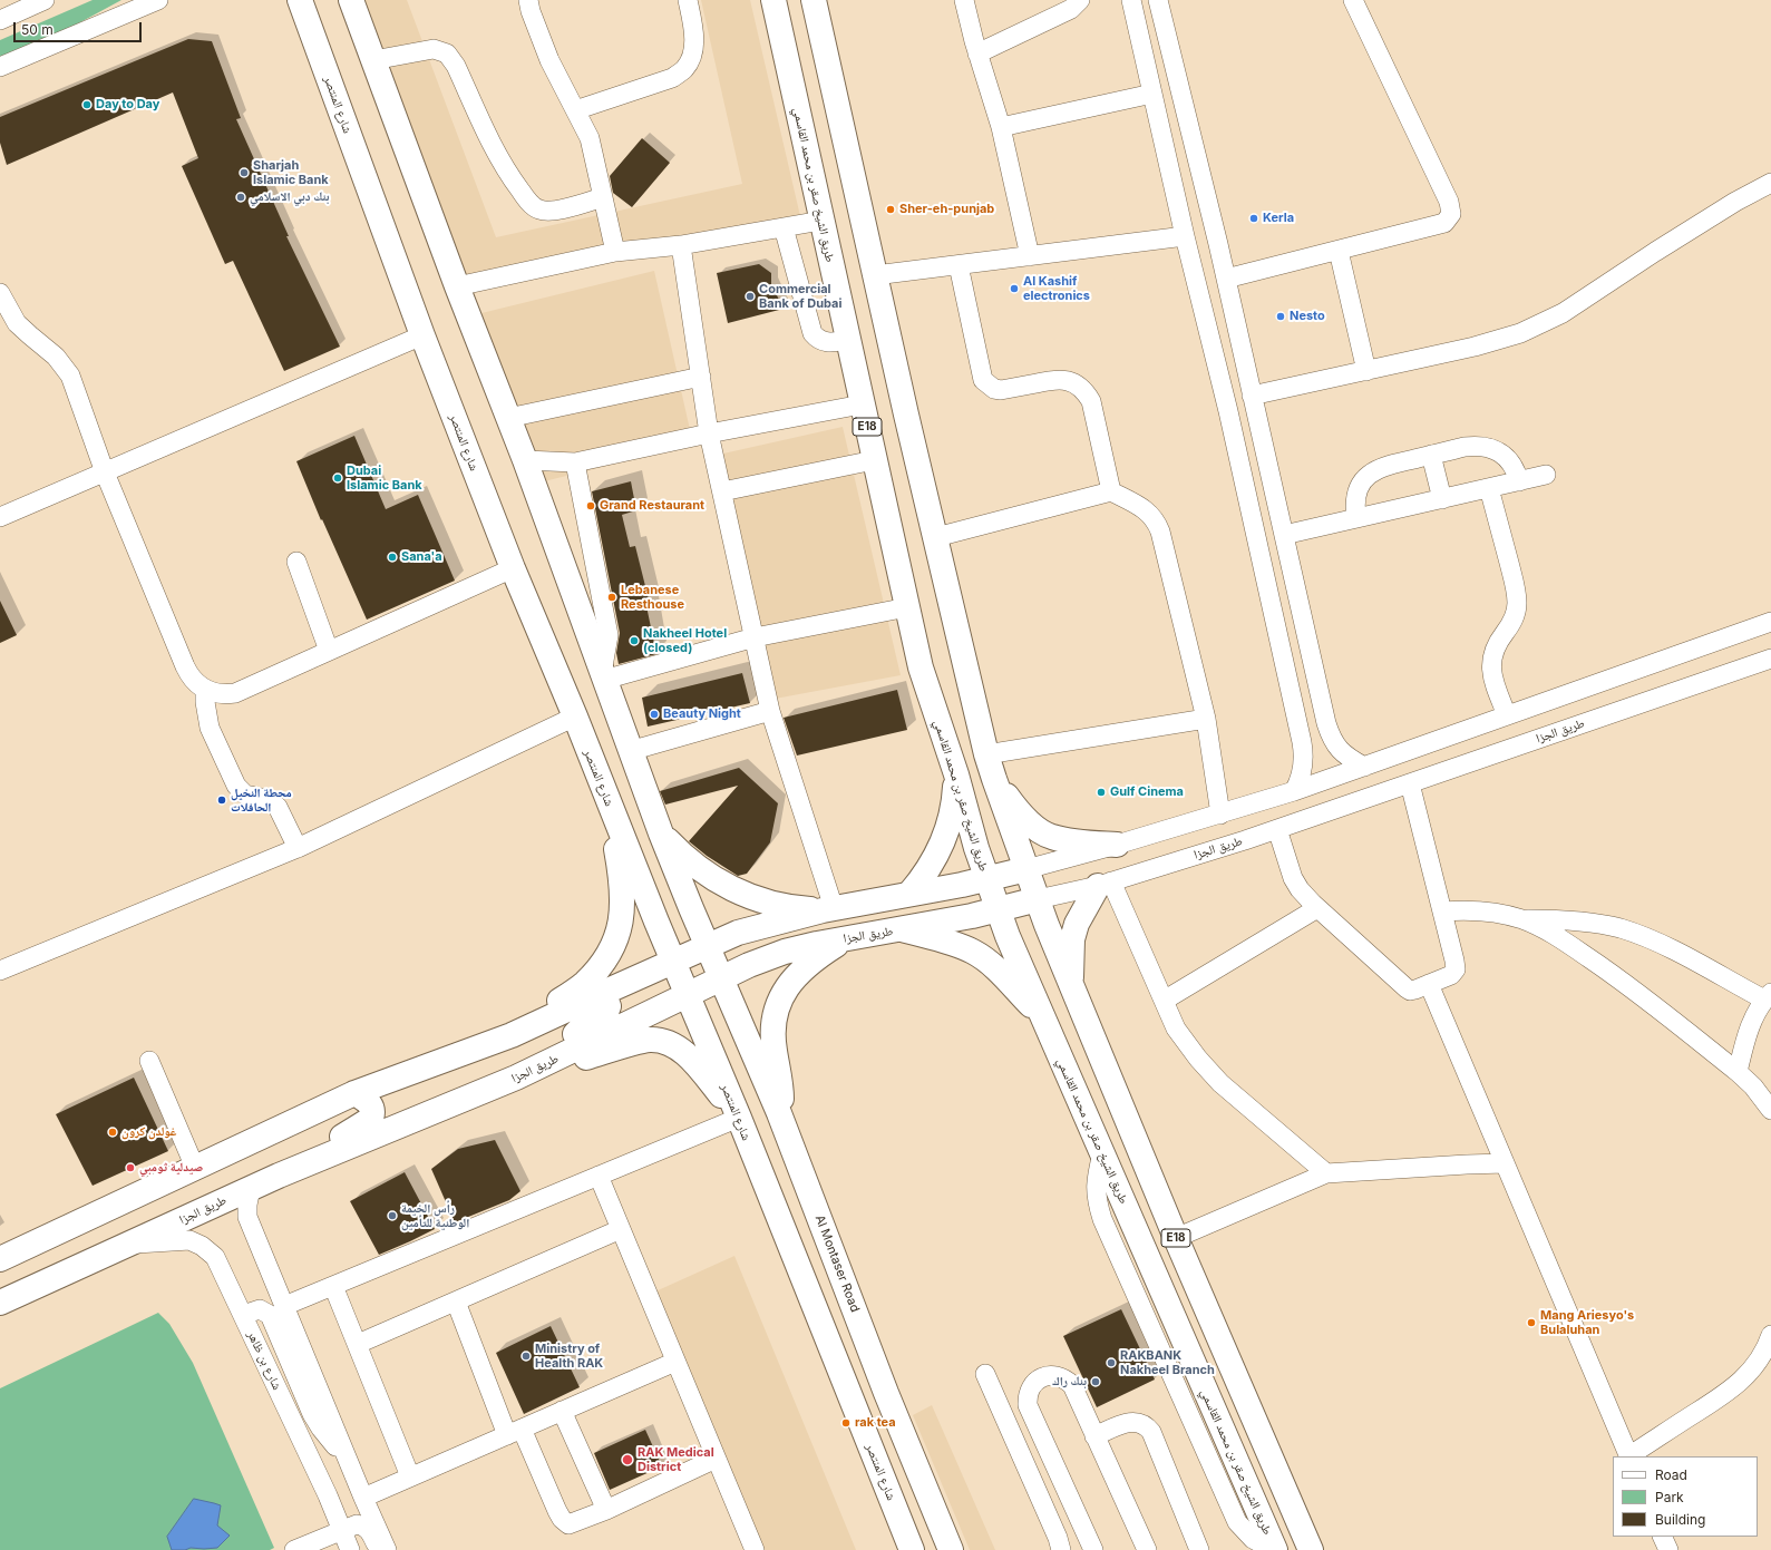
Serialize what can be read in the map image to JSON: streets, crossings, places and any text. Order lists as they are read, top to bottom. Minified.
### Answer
{"streets":{"main road":["شارع المنتصر","طريق الشيخ صقر بن محمد القاسمي","E18","طريق الجزا","Al Montaser Road"],"street":["شارع بن ظاهر"]},"crossings":[["شارع المنتصر","طريق الجزا"],["طريق الشيخ صقر بن محمد القاسمي","طريق الجزا"],["E18","طريق الجزا"],["طريق الجزا","Al Montaser Road"],["طريق الجزا","شارع بن ظاهر"]],"places":["Day to Day","Sharjah Islamic Bank","بنك دبي الاسلامي","Sher-eh-punjab","Kerla","Al Kashif electronics","Commercial Bank of Dubai","Nesto","Dubai Islamic Bank","Grand Restaurant","Sana'a","Lebanese Resthouse","Nakheel Hotel (closed)","Beauty Night","Gulf Cinema","محطة النخيل الحافلات","غولدن كرون","صيدلية ثومبي","رأس الخيمة الوطنية للتأمين","Mang Ariesyo's Bulaluhan","Ministry of Health RAK","RAKBANK Nakheel Branch","بنك راك","rak tea","RAK Medical District"],"legend":["Road","Park","Building"],"scale_bar":"50 m"}
